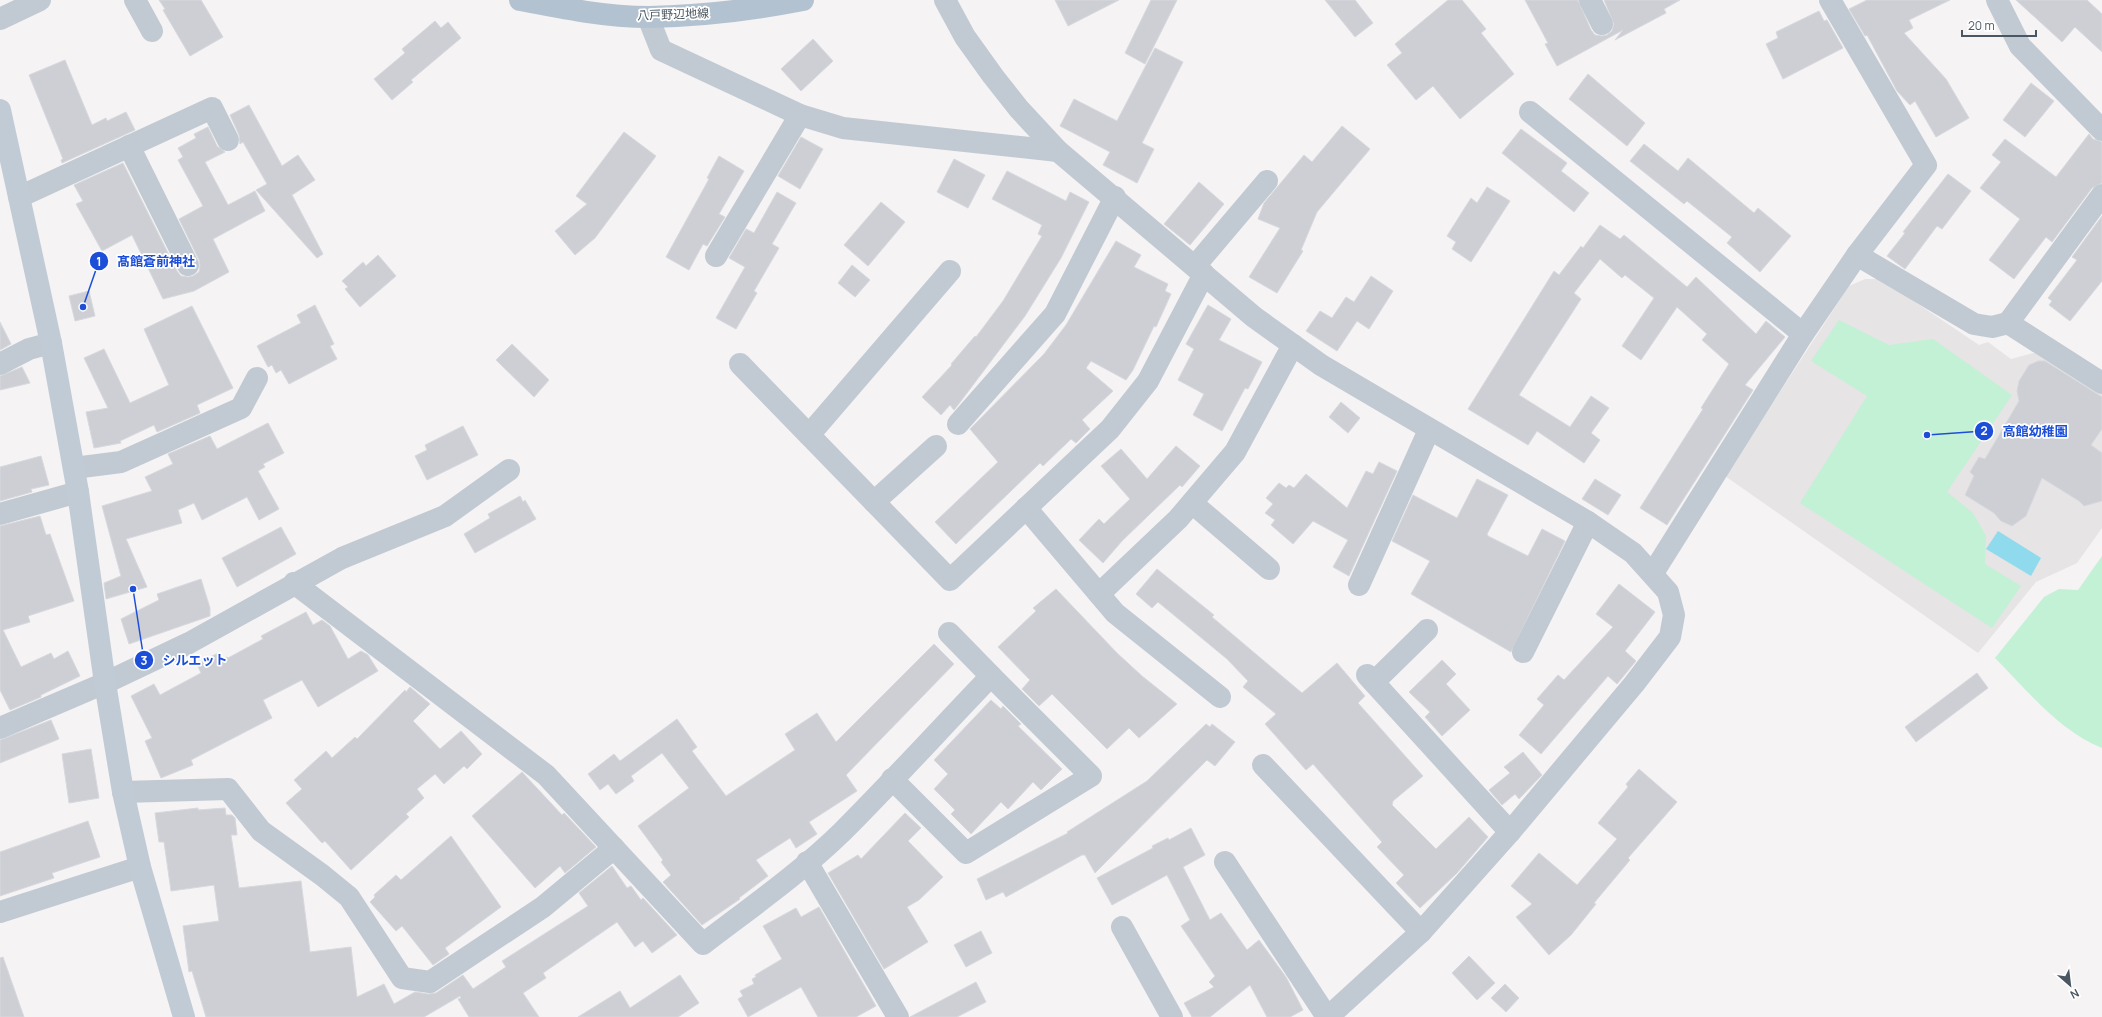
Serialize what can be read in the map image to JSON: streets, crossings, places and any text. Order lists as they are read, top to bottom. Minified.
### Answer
{"streets":{"main road":["八戸野辺地線"]},"places":["髙館蒼前神社","高館幼稚園","シルエット"],"scale_bar":"20 m","north":"bottom right"}
